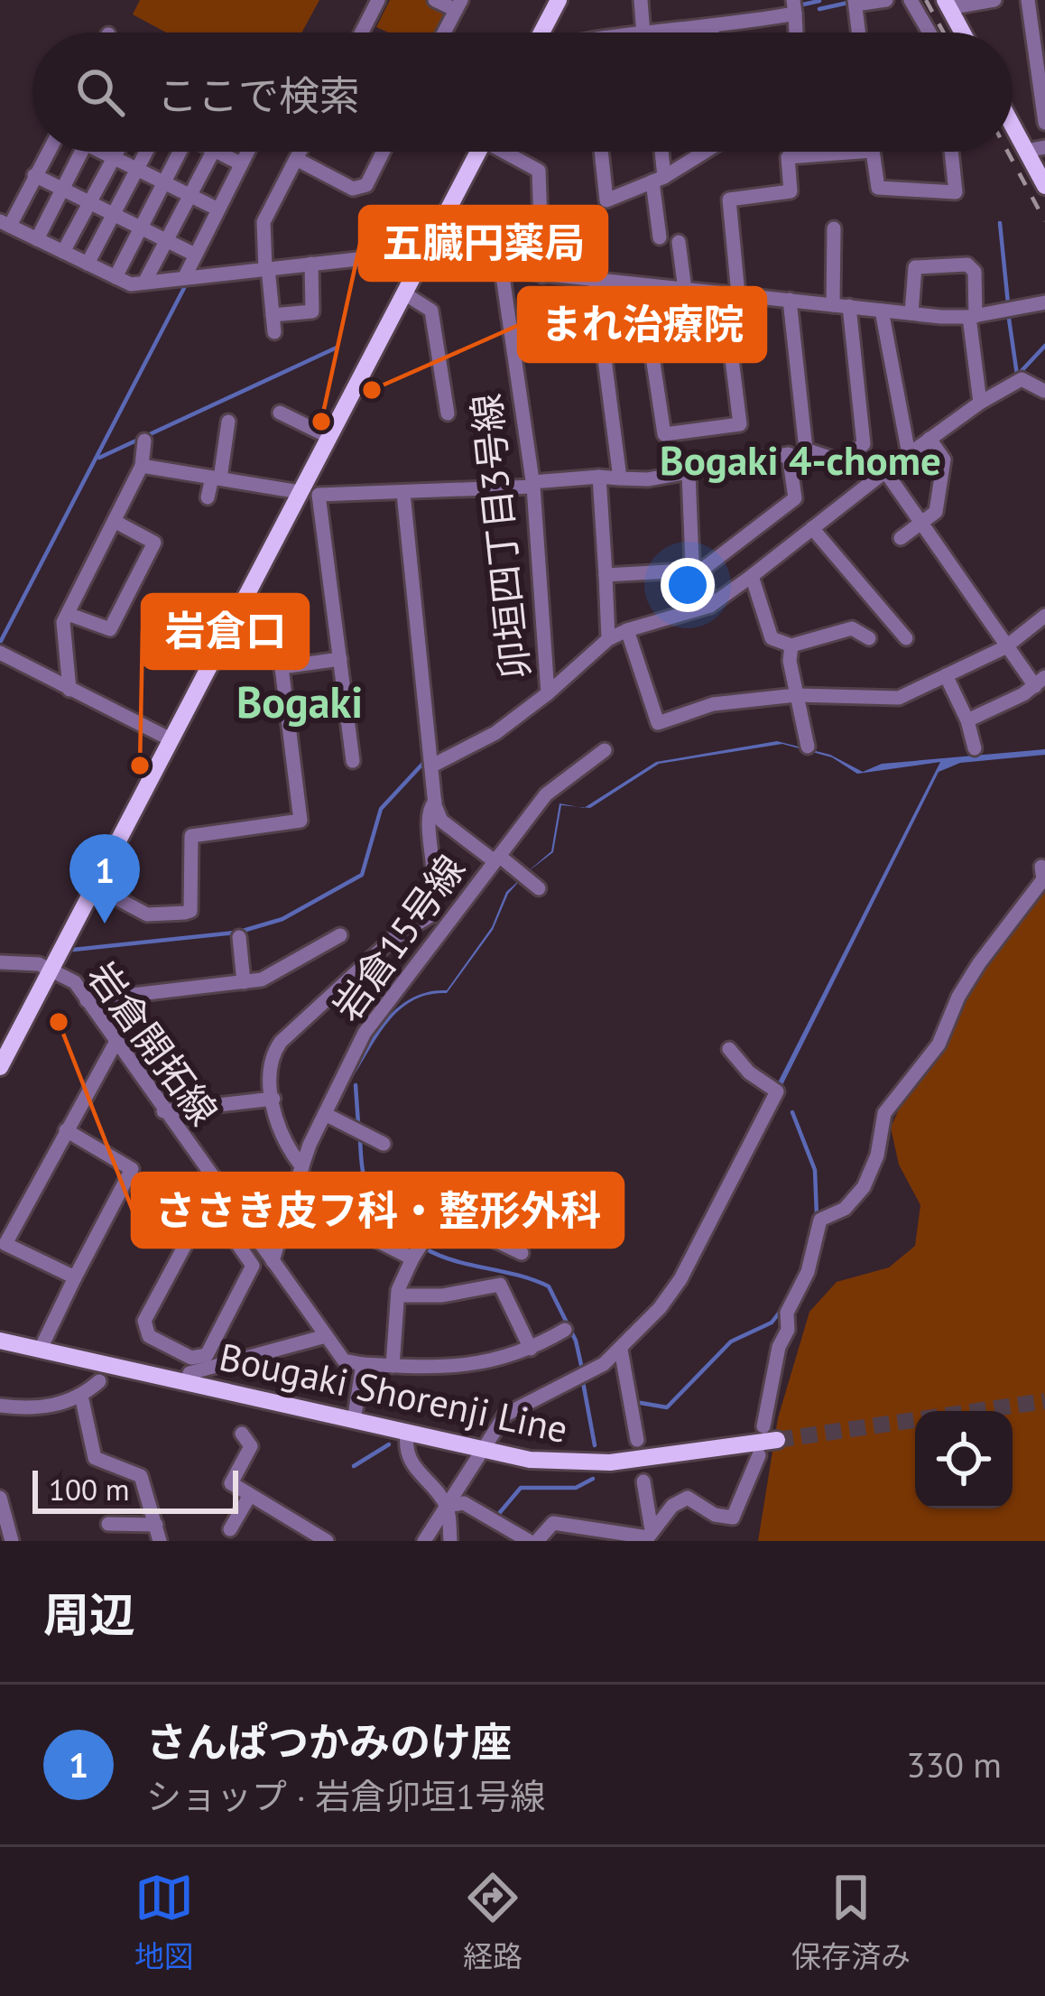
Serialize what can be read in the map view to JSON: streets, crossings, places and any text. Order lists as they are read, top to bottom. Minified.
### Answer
{"streets":{"main road":["Bougaki Shorenji Line"],"street":["卯垣四丁目3号線","岩倉15号線","岩倉開拓線"]},"crossings":[["岩倉15号線","岩倉開拓線"]],"districts":["Bogaki 4-chome","Bogaki"],"places":["まれ治療院","五臓円薬局","岩倉口","ささき皮フ科・整形外科"],"scale_bar":"100 m","page":{"search":"ここで検索","pins":"1","scale":"100 m","heading":"周辺","list":[{"mark":"1","name":"さんぱつかみのけ座","note":"ショップ · 岩倉卯垣1号線","value":"330 m"}],"nav":["地図","経路","保存済み"]}}
